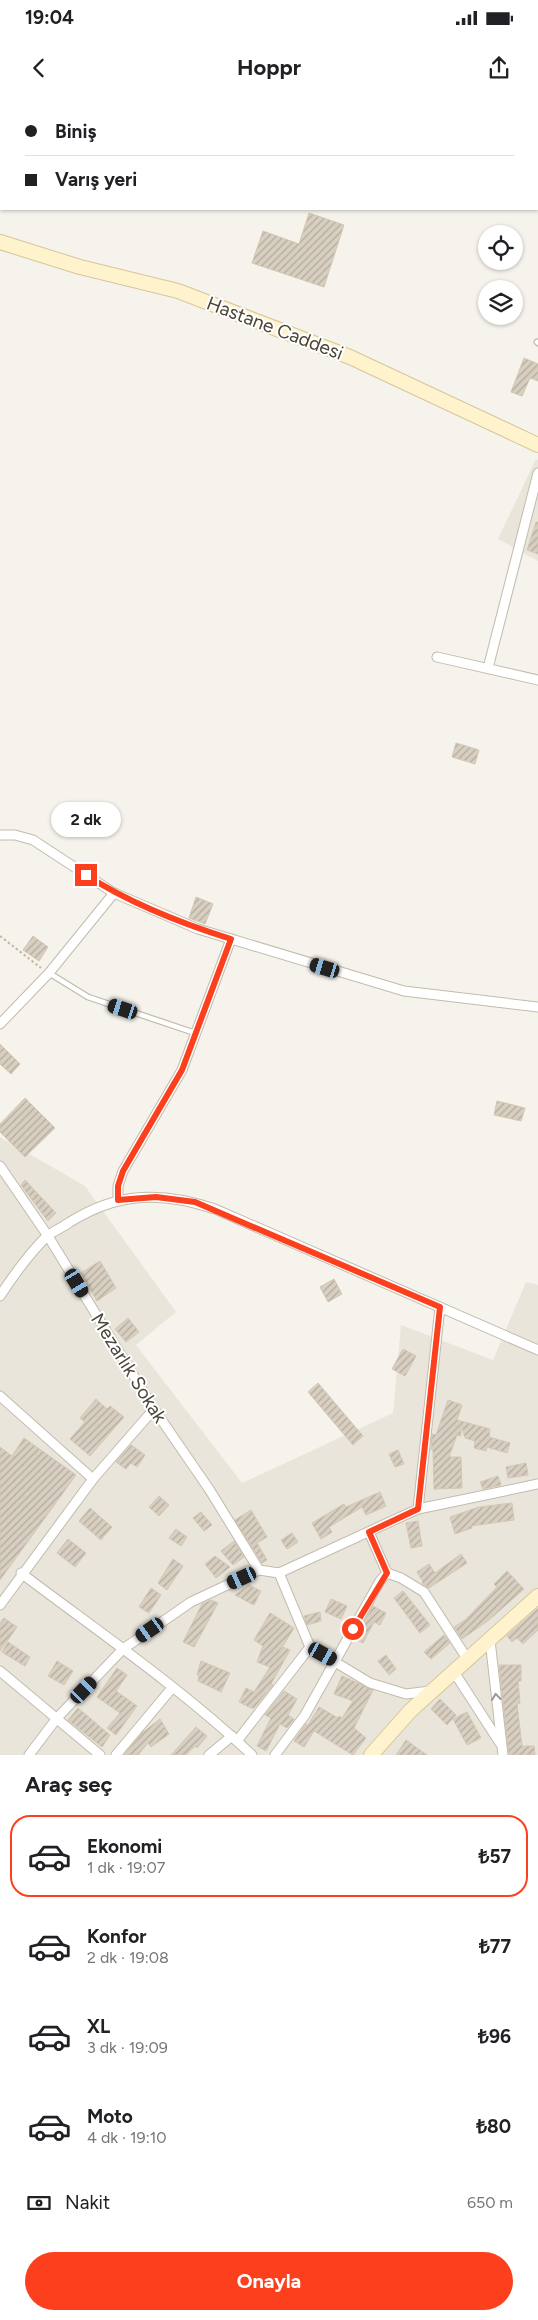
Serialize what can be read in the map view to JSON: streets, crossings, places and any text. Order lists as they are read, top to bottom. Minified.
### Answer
{"streets":{"street":["Hastane Caddesi","Mezarlık Sokak"]},"page":{"status":"19:04","header":"Hoppr","banner":["Biniş","Varış yeri"],"bubble":"2 dk","heading":"Araç seç","list":[{"name":"Ekonomi","note":"1 dk · 19:07","value":"₺57"},{"name":"Konfor","note":"2 dk · 19:08","value":"₺77"},{"name":"XL","note":"3 dk · 19:09","value":"₺96"},{"name":"Moto","note":"4 dk · 19:10","value":"₺80"}],"pay":["Nakit","650 m"],"buttons":"Onayla"}}
